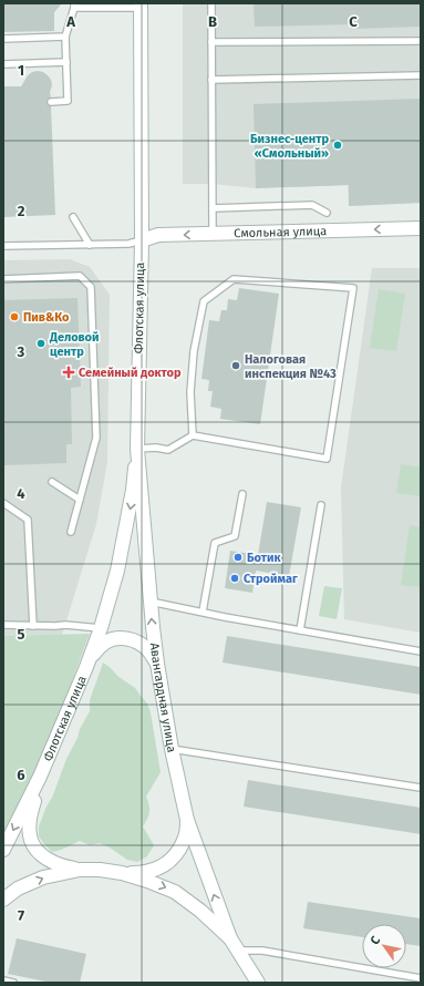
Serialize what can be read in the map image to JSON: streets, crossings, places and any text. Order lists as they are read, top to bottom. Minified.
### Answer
{"streets":{"street":["Смольная улица","Флотская улица","Авангардная улица"]},"crossings":[["Смольная улица","Флотская улица"],["Флотская улица","Авангардная улица"]],"one_way":["Смольная улица"],"places":{"other":["Бизнес-центр «Смольный»","Пив&Ко","Деловой центр","Налоговая инспекция №43","Ботик","Строймаг"],"health":["Семейный доктор"]},"north":"top left","grid":{"columns":["A","B","C"],"rows":["1","2","3","4","5","6","7"]}}
